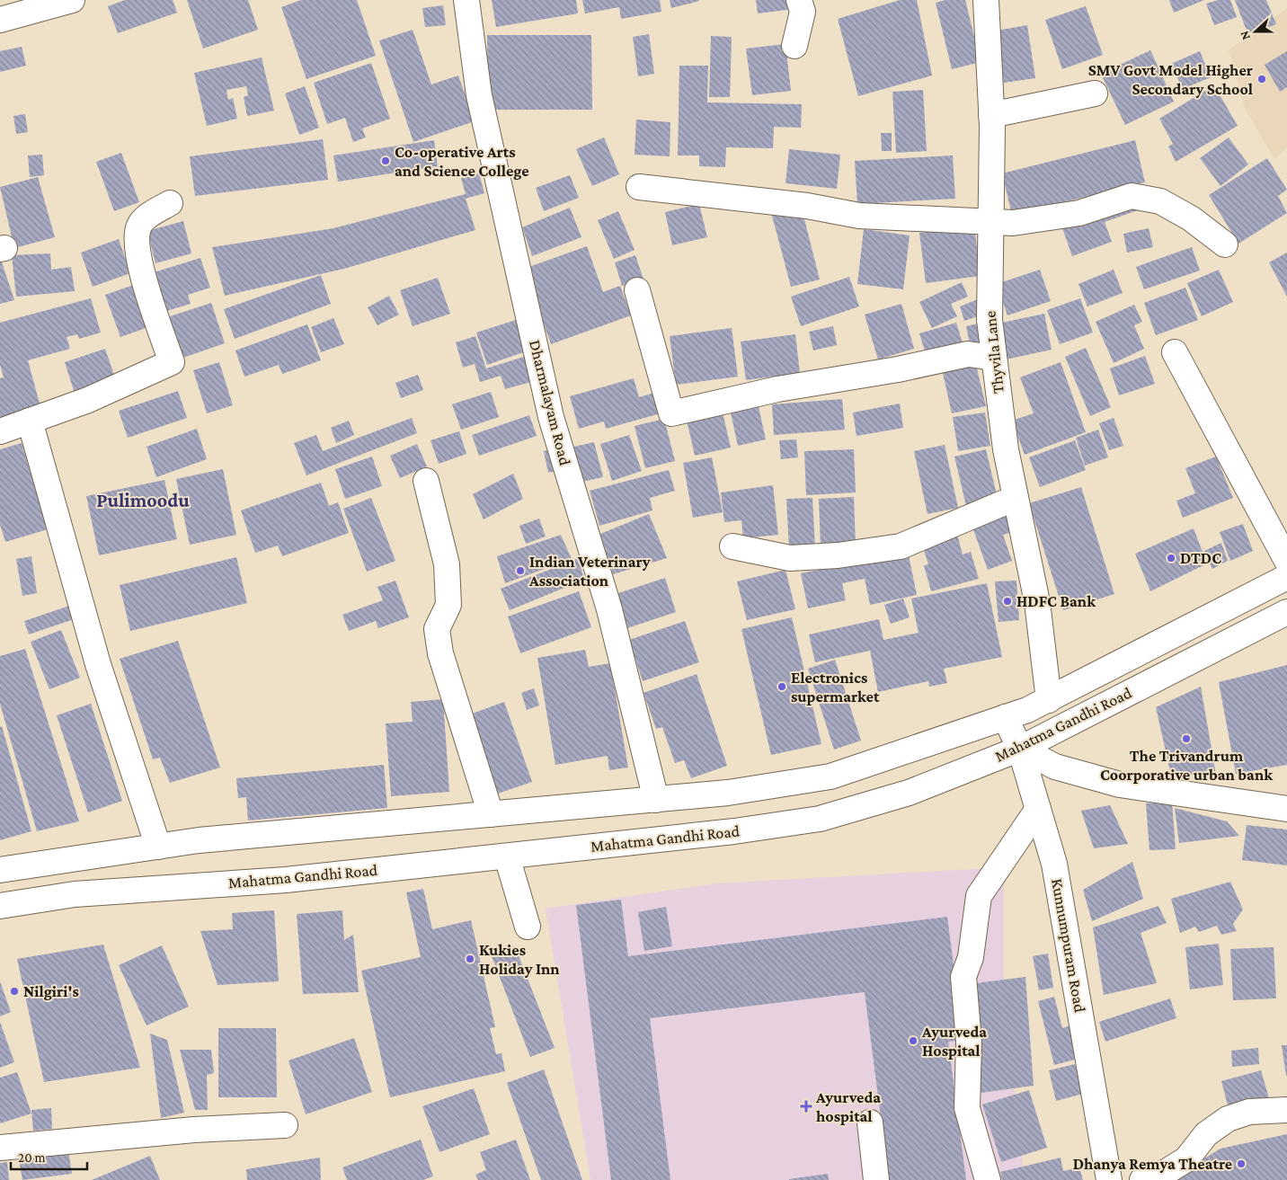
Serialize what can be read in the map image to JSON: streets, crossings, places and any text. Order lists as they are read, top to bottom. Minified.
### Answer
{"streets":{"street":["Thyvila Lane","Dharmalayam Road","Mahatma Gandhi Road","Kunnumpuram Road"]},"crossings":[["Thyvila Lane","Mahatma Gandhi Road"],["Dharmalayam Road","Mahatma Gandhi Road"],["Mahatma Gandhi Road","Kunnumpuram Road"]],"districts":["Pulimoodu"],"places":{"other":["SMV Govt Model Higher Secondary School","Co-operative Arts and Science College","DTDC","Indian Veterinary Association","HDFC Bank","Electronics supermarket","The Trivandrum Coorporative urban bank","Kukies Holiday Inn","Nilgiri's","Ayurveda Hospital","Dhanya Remya Theatre"],"health":["Ayurveda hospital"]},"scale_bar":"20 m","north":"left"}
